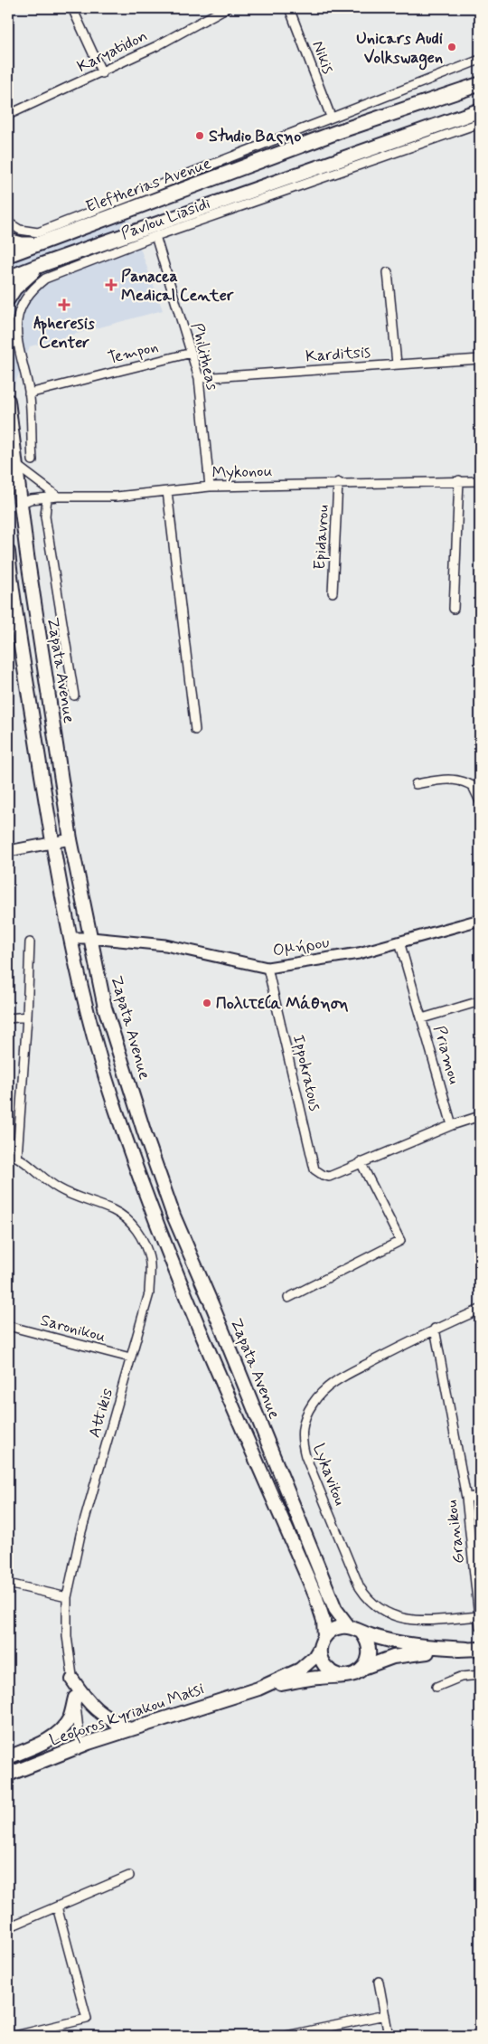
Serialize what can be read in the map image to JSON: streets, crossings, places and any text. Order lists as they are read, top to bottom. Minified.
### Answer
{"streets":{"highway":["Eleftherias Avenue"],"main road":["Zapata Avenue","Leoforos Kyriakou Matsi"],"street":["Karyatidon","Nikis","Pavlou Liasidi","Tempon","Karditsis","Philitheas","Mykonou","Epidavrou","Ομήρου","Priamou","Ippokratous","Saronikou","Attikis","Lykavitou","Granikou"]},"crossings":[["Pavlou Liasidi","Tempon"],["Pavlou Liasidi","Philitheas"],["Tempon","Philitheas"],["Karditsis","Philitheas"],["Philitheas","Mykonou"],["Mykonou","Epidavrou"],["Mykonou","Zapata Avenue"],["Zapata Avenue","Ομήρου"],["Zapata Avenue","Leoforos Kyriakou Matsi"],["Ομήρου","Priamou"],["Ομήρου","Ippokratous"],["Saronikou","Attikis"],["Attikis","Leoforos Kyriakou Matsi"],["Lykavitou","Granikou"]],"places":{"other":["Unicars Audi Volkswagen","Studio Βαςηο","Πολιτεία Μάθηση"],"health":["Panacea Medical Center","Apheresis Center"]}}
